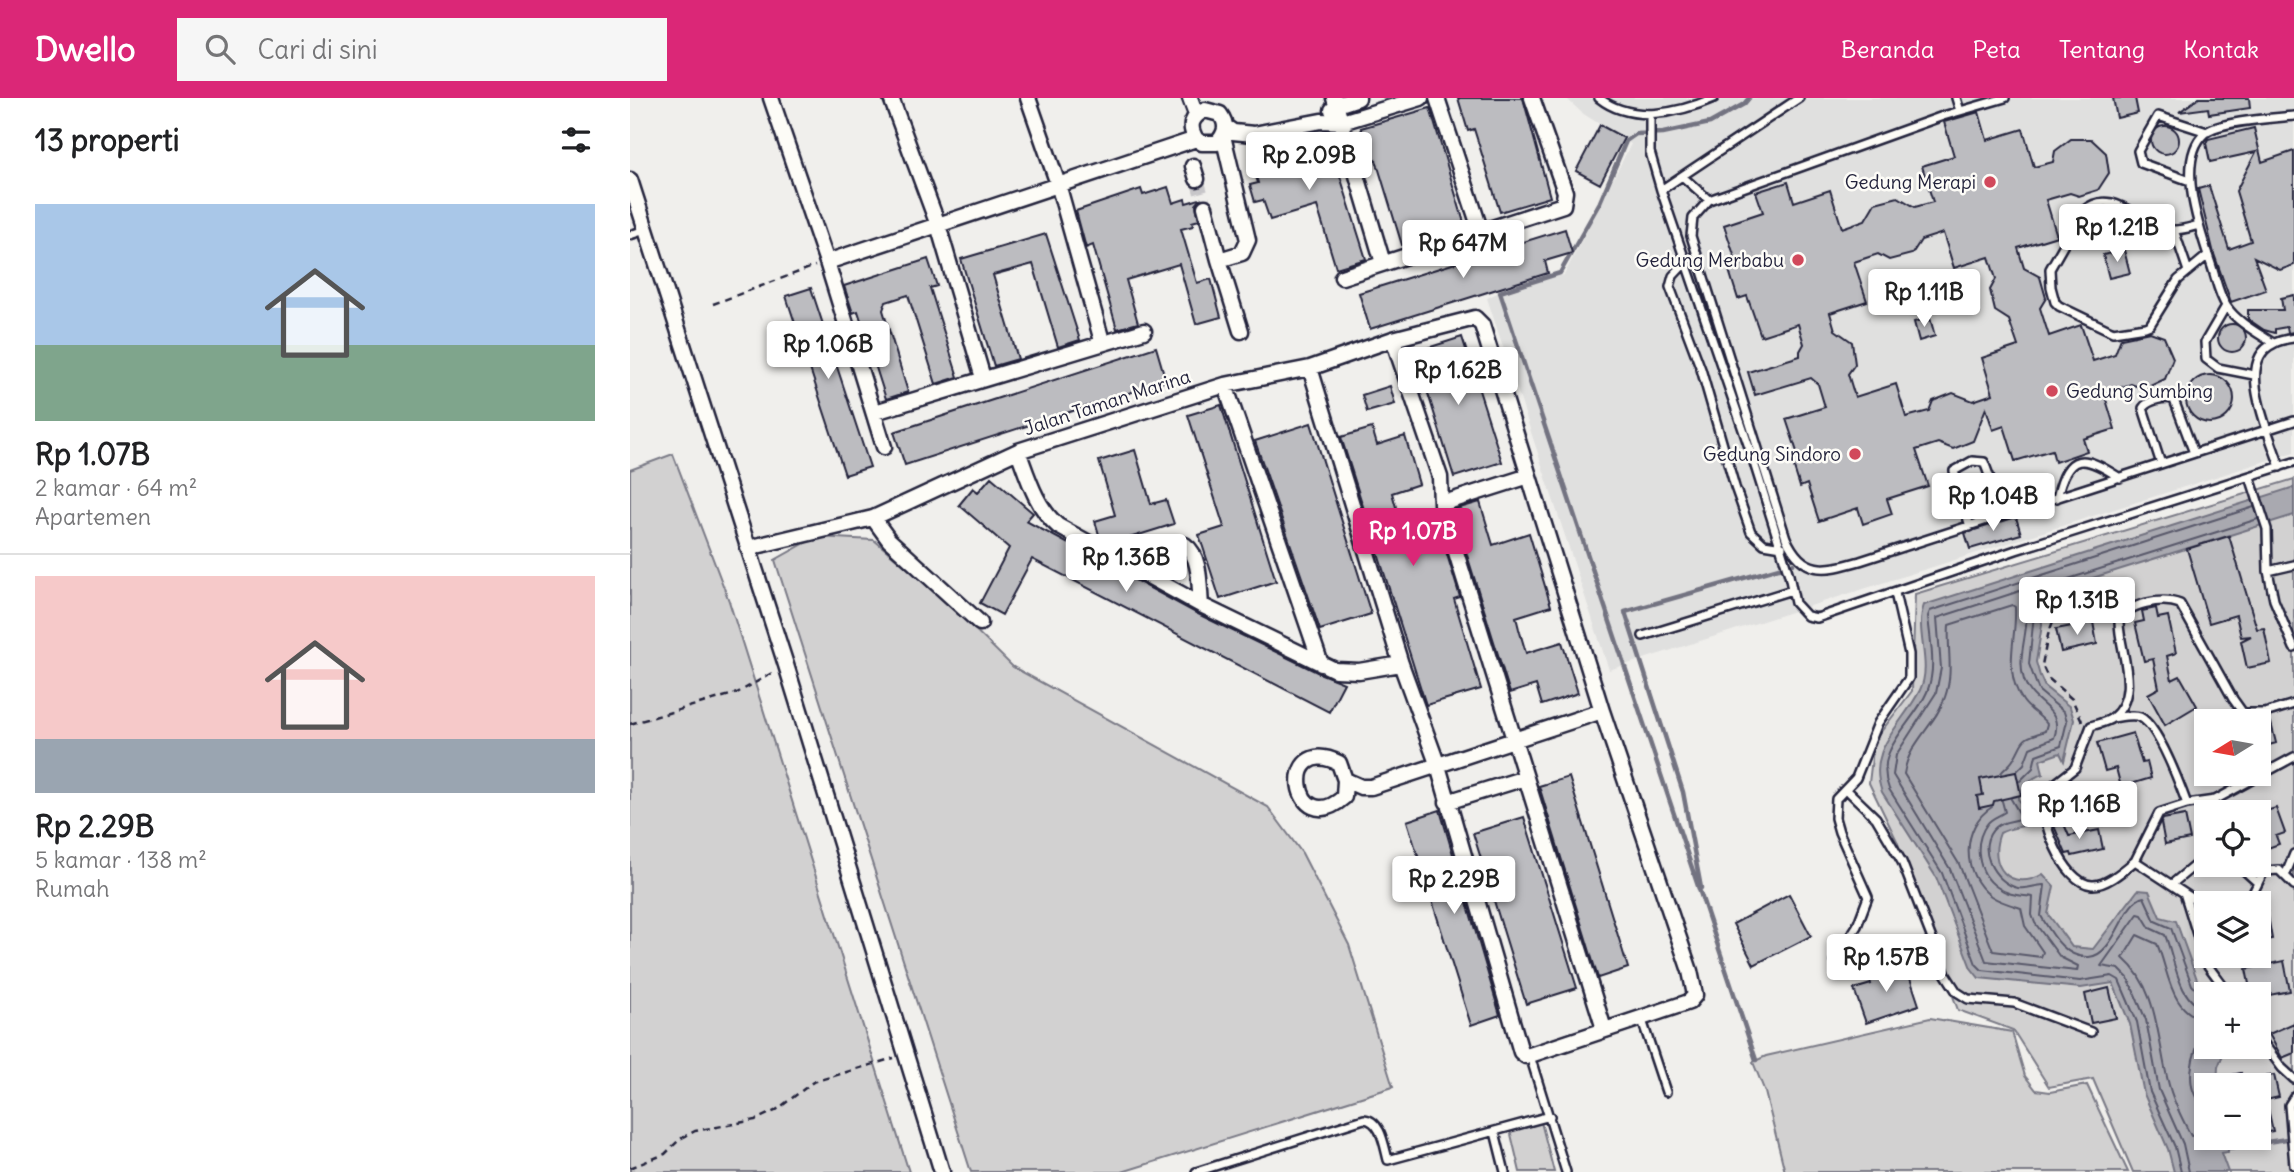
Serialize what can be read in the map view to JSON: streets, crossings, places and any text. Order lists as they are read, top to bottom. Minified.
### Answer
{"streets":{"street":["Jalan Taman Marina"]},"places":["Gedung Merapi","Gedung Merbabu","Gedung Sumbing","Gedung Sindoro"],"north":"left","page":{"header":"Dwello","search":"Cari di sini","nav":["Beranda","Peta","Tentang","Kontak"],"heading":"13 properti","price":["Rp 2.09B","Rp 1.21B","Rp 647M","Rp 1.11B","Rp 1.06B","Rp 1.62B","Rp 1.04B","Rp 1.07B","Rp 1.36B","Rp 1.31B","Rp 1.16B","Rp 2.29B","Rp 1.57B"],"list":[{"name":"Rp 1.07B","note":"2 kamar · 64 m² · Apartemen"},{"name":"Rp 2.29B","note":"5 kamar · 138 m² · Rumah"}],"map_buttons":["+","−"]}}
